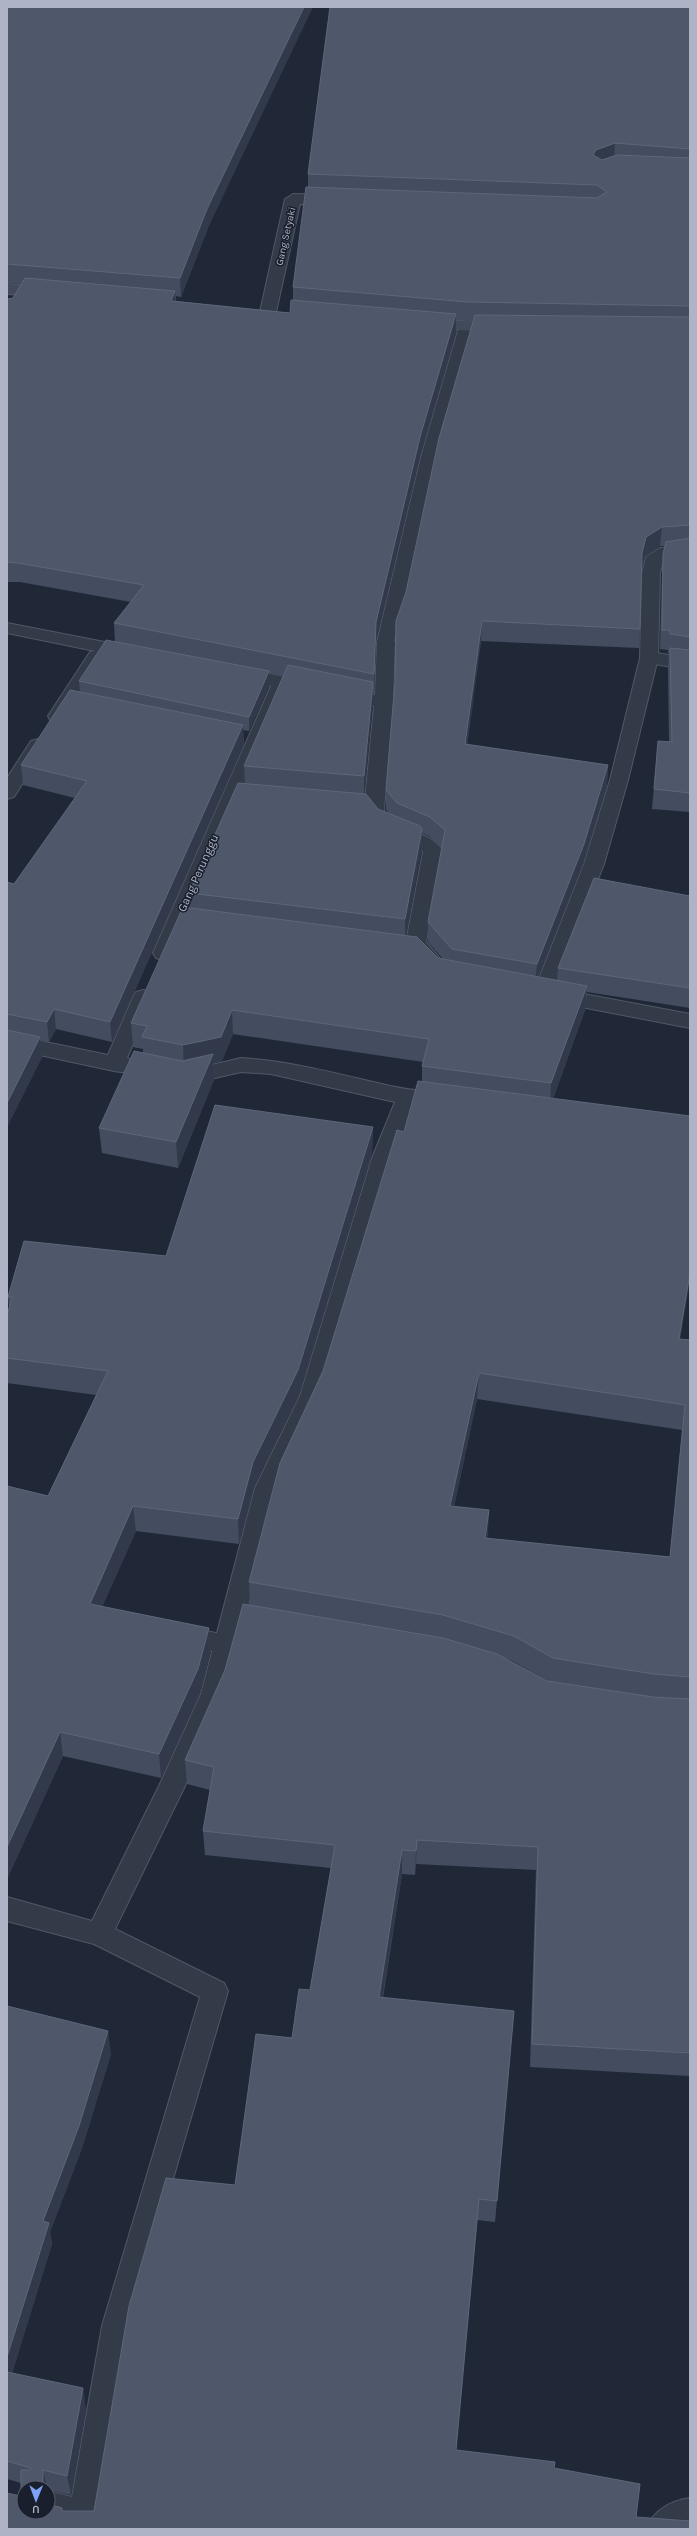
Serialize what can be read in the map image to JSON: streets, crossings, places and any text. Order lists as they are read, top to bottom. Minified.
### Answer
{"streets":{"street":["Gang Setyaki","Gang Perunggu"]},"north":"bottom"}
